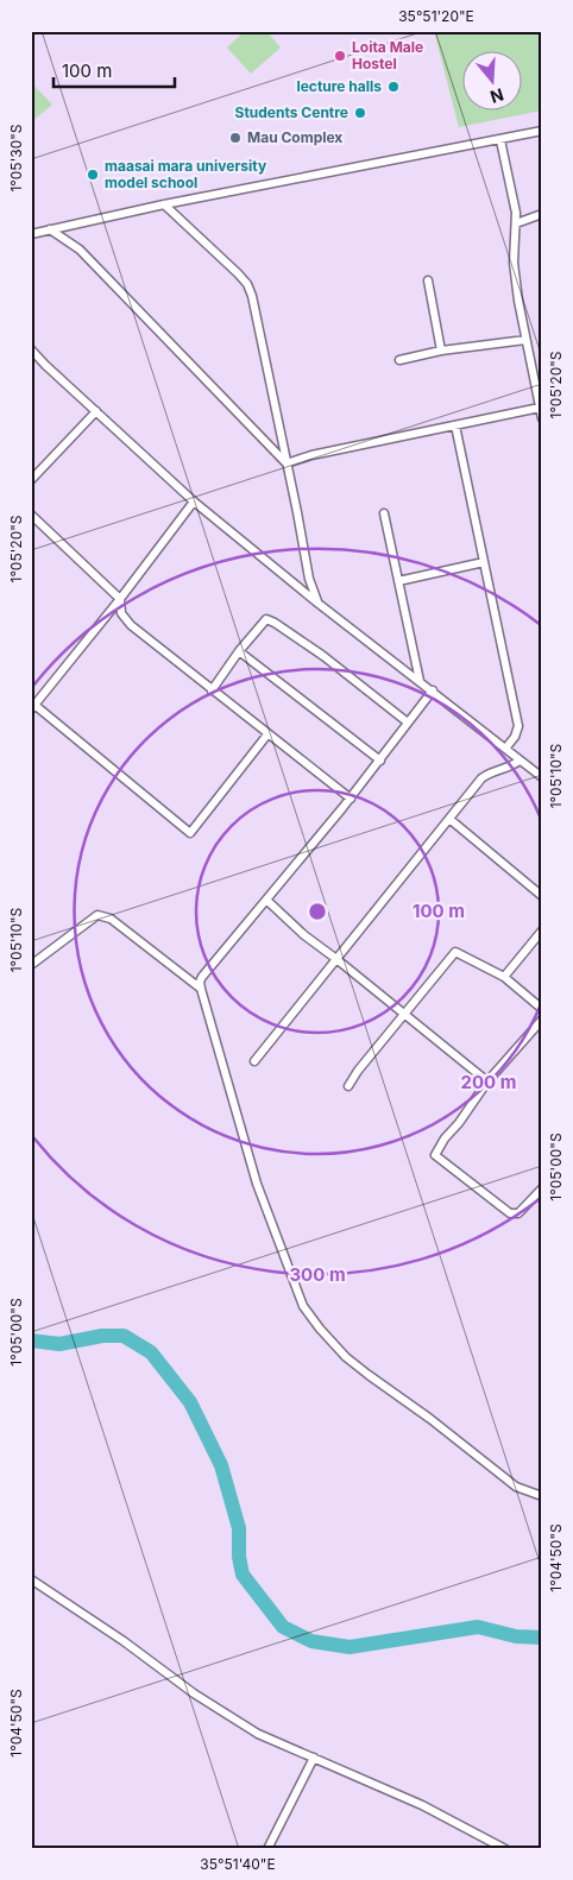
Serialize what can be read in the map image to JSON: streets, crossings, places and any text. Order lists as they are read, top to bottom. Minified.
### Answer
{"places":["Loita Male Hostel","lecture halls","Students Centre","Mau Complex","maasai mara university model school"],"scale_bar":"100 m","north":"bottom","coordinates":["35°51'20\"E","1°05'30\"S","1°05'20\"S","1°05'10\"S","1°05'00\"S","1°04'50\"S","35°51'40\"E"],"rings":["100 m","200 m","300 m"]}
